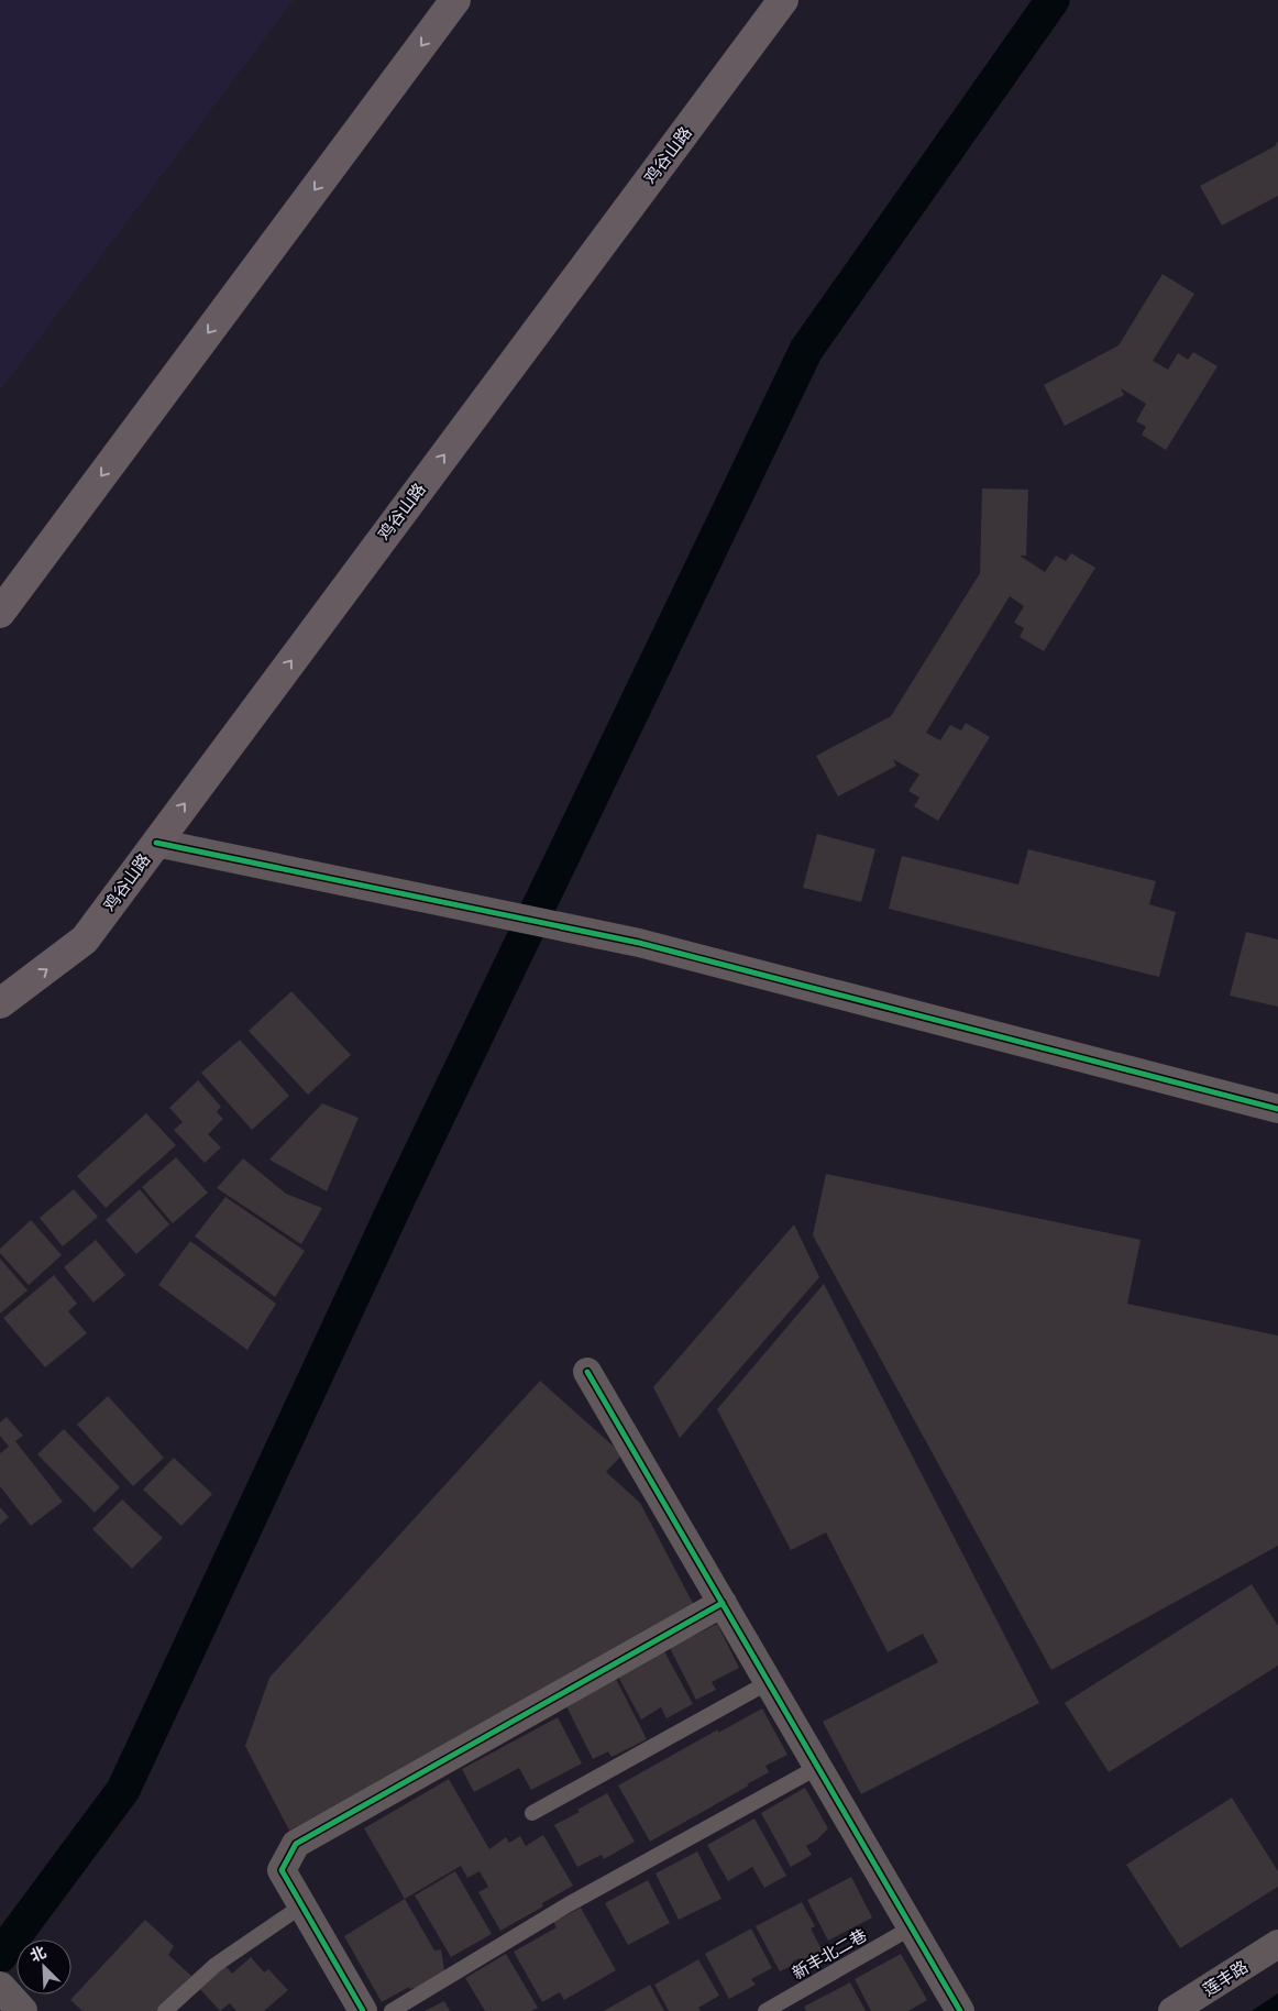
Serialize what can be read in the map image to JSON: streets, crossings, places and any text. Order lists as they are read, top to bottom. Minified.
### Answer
{"streets":{"main road":["鸡谷山路"],"street":["莲丰路"],"lane":["新丰北二巷"]},"north":"top left"}
